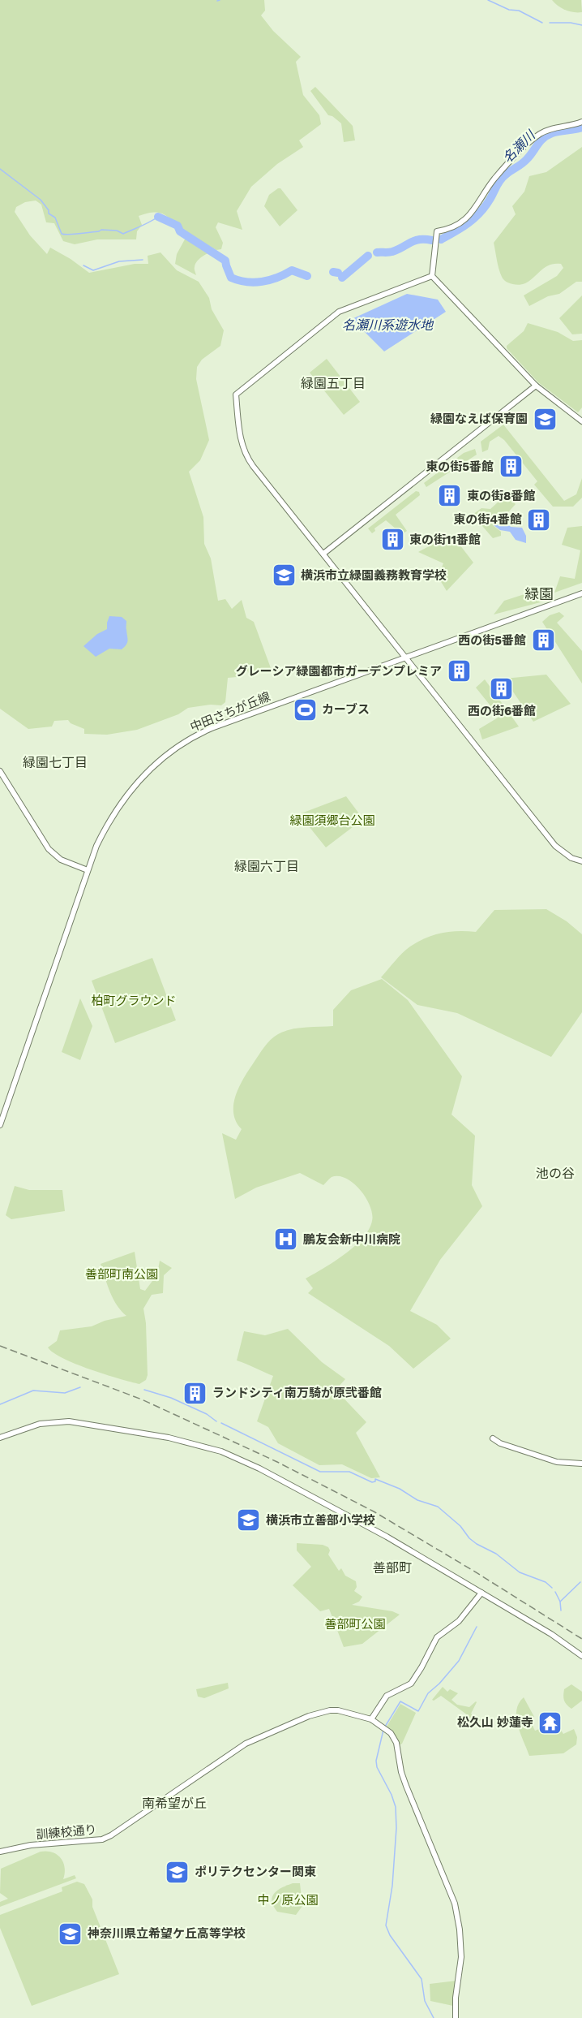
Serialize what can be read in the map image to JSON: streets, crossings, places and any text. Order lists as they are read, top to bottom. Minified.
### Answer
{"streets":{"street":["中田さちが丘線","訓練校通り"]},"districts":["緑園五丁目","緑園","緑園七丁目","緑園六丁目","池の谷","善部町","南希望が丘"],"water":["名瀬川","名瀬川系遊水地"],"parks":["緑園須郷台公園","柏町グラウンド","善部町南公園","善部町公園","中ノ原公園"],"places":{"school or university":["緑園なえば保育園","横浜市立緑園義務教育学校","横浜市立善部小学校","ポリテクセンター関東","神奈川県立希望ケ丘高等学校"],"building":["東の街5番館","東の街8番館","東の街4番館","東の街11番館","西の街5番館","グレーシア緑園都市ガーデンプレミア","西の街6番館","ランドシティ南万騎が原弐番館"],"sports":["カーブス"],"hospital":["鵬友会新中川病院"],"temple":["松久山 妙蓮寺"]}}
